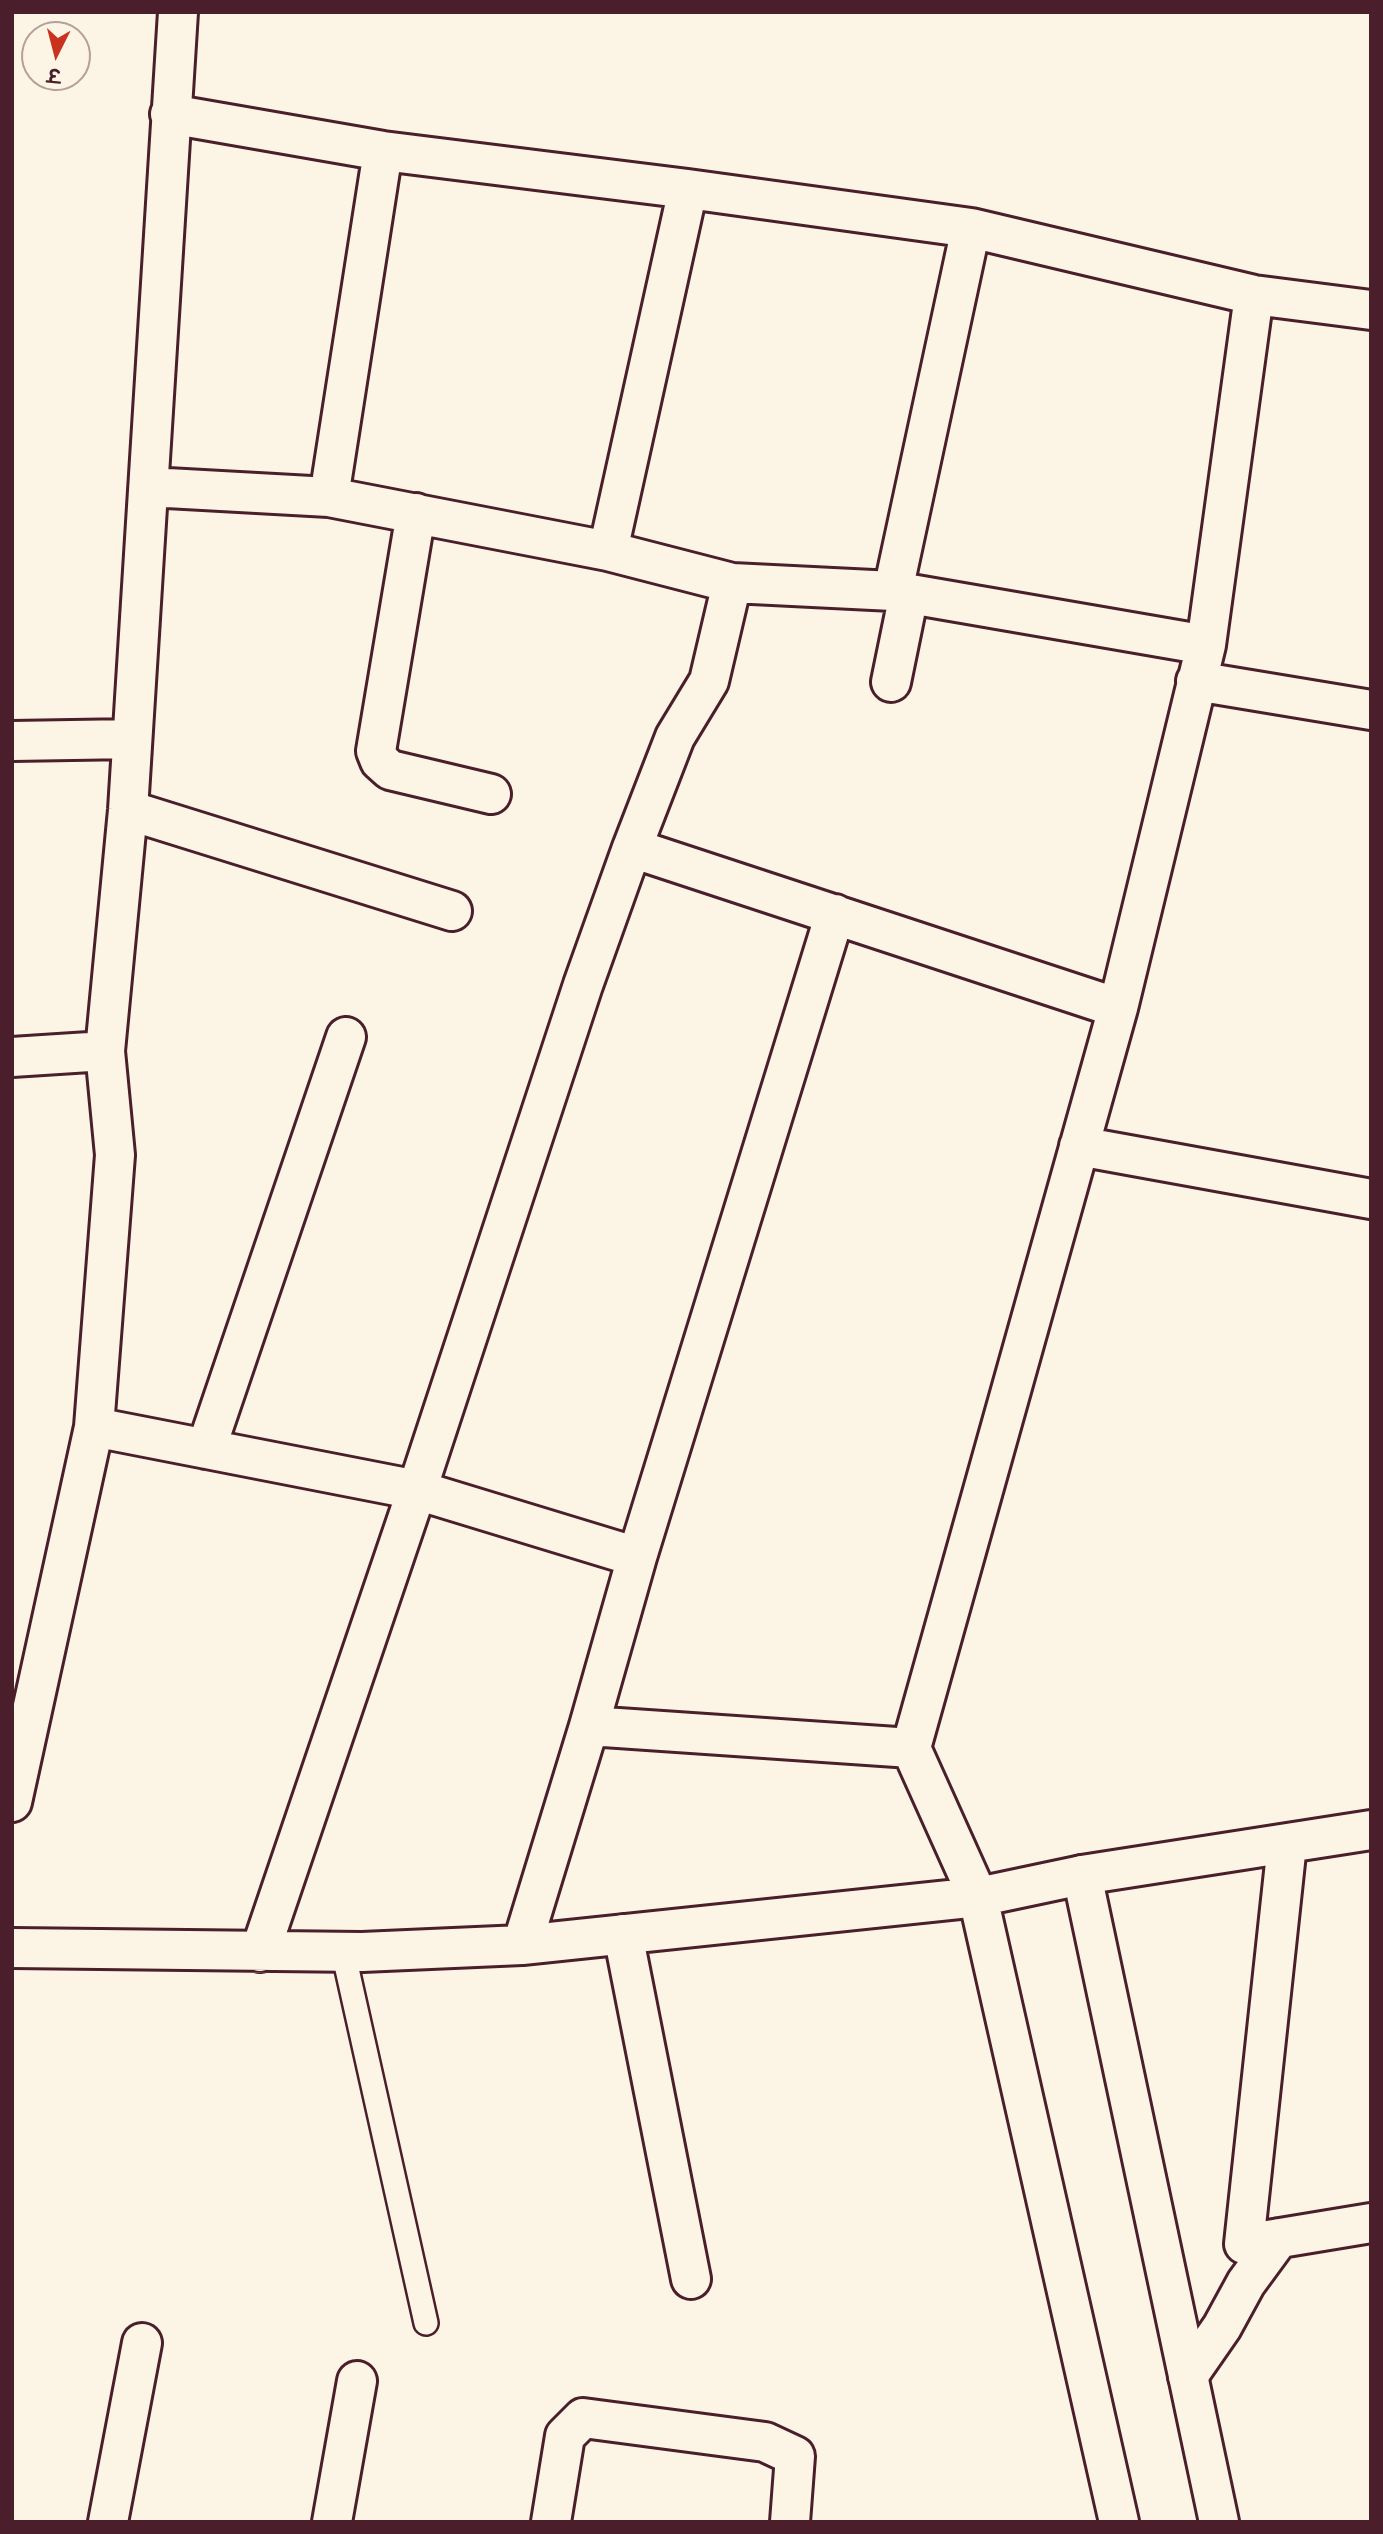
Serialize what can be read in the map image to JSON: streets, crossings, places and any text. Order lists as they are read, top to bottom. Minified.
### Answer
{"north":"bottom"}
